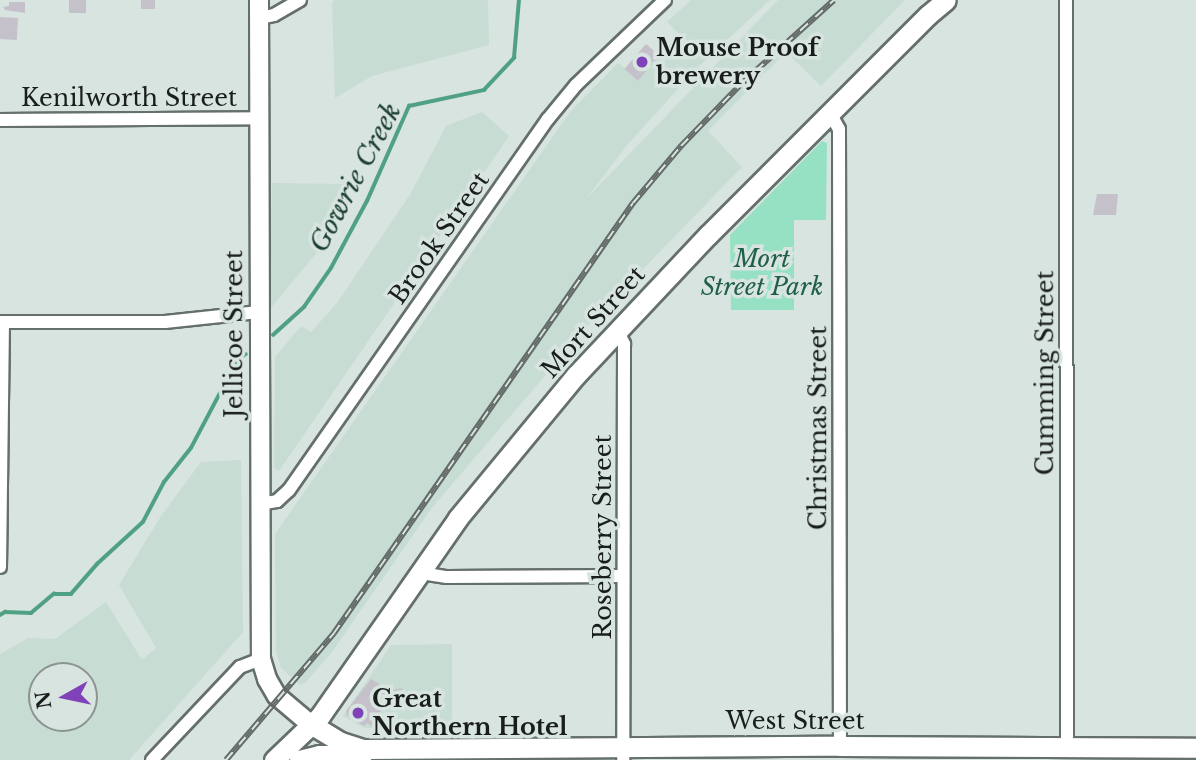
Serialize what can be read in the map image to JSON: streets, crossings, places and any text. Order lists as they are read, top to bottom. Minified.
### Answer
{"streets":{"main road":["Mort Street","Jellicoe Street","West Street"],"street":["Kenilworth Street","Brook Street","Cumming Street","Christmas Street","Roseberry Street"]},"crossings":[["Kenilworth Street","Jellicoe Street"],["Brook Street","Jellicoe Street"],["Mort Street","Christmas Street"],["Mort Street","Roseberry Street"],["Mort Street","West Street"],["Cumming Street","West Street"],["Christmas Street","West Street"],["Roseberry Street","West Street"]],"water":["Gowrie Creek"],"parks":["Mort Street Park"],"places":["Mouse Proof brewery","Great Northern Hotel"],"north":"left"}
